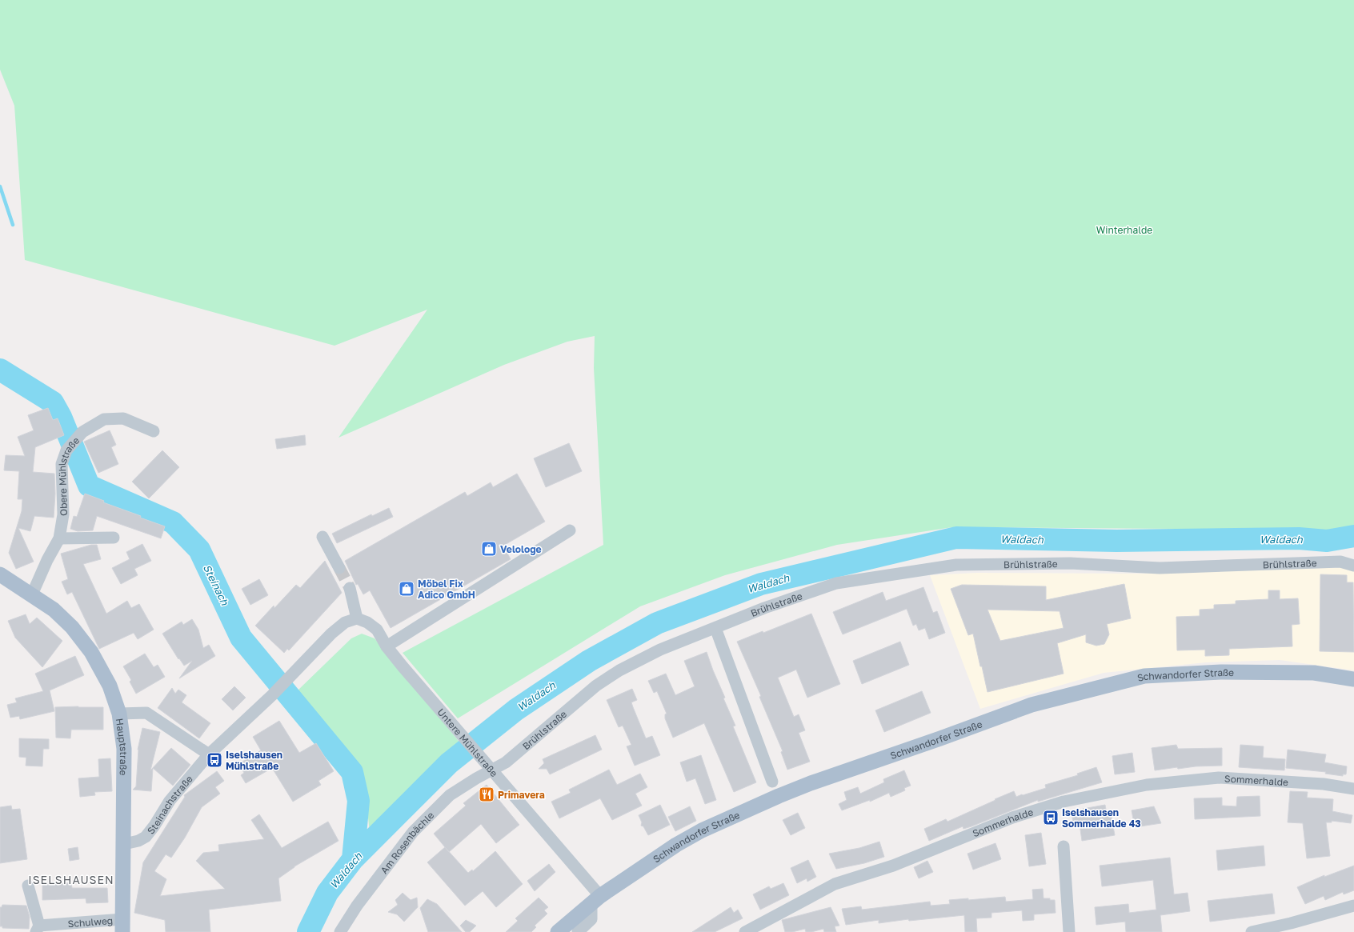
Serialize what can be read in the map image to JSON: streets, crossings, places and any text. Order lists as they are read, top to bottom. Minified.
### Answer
{"streets":{"main road":["Schwandorfer Straße","Hauptstraße"],"street":["Obere Mühlstraße","Brühlstraße","Untere Mühlstraße","Sommerhalde","Steinachstraße","Am Rosenbächle","Schulweg"]},"crossings":[["Obere Mühlstraße","Hauptstraße"],["Brühlstraße","Untere Mühlstraße"],["Brühlstraße","Am Rosenbächle"],["Schwandorfer Straße","Untere Mühlstraße"],["Untere Mühlstraße","Am Rosenbächle"],["Hauptstraße","Steinachstraße"],["Hauptstraße","Schulweg"]],"districts":["ISELSHAUSEN"],"water":["Waldach","Steinach"],"parks":["Winterhalde"],"places":{"shop":["Velologe","Möbel Fix Adico GmbH"],"bus stop":["Iselshausen Mühlstraße","Iselshausen Sommerhalde 43"],"restaurant":["Primavera"]}}
